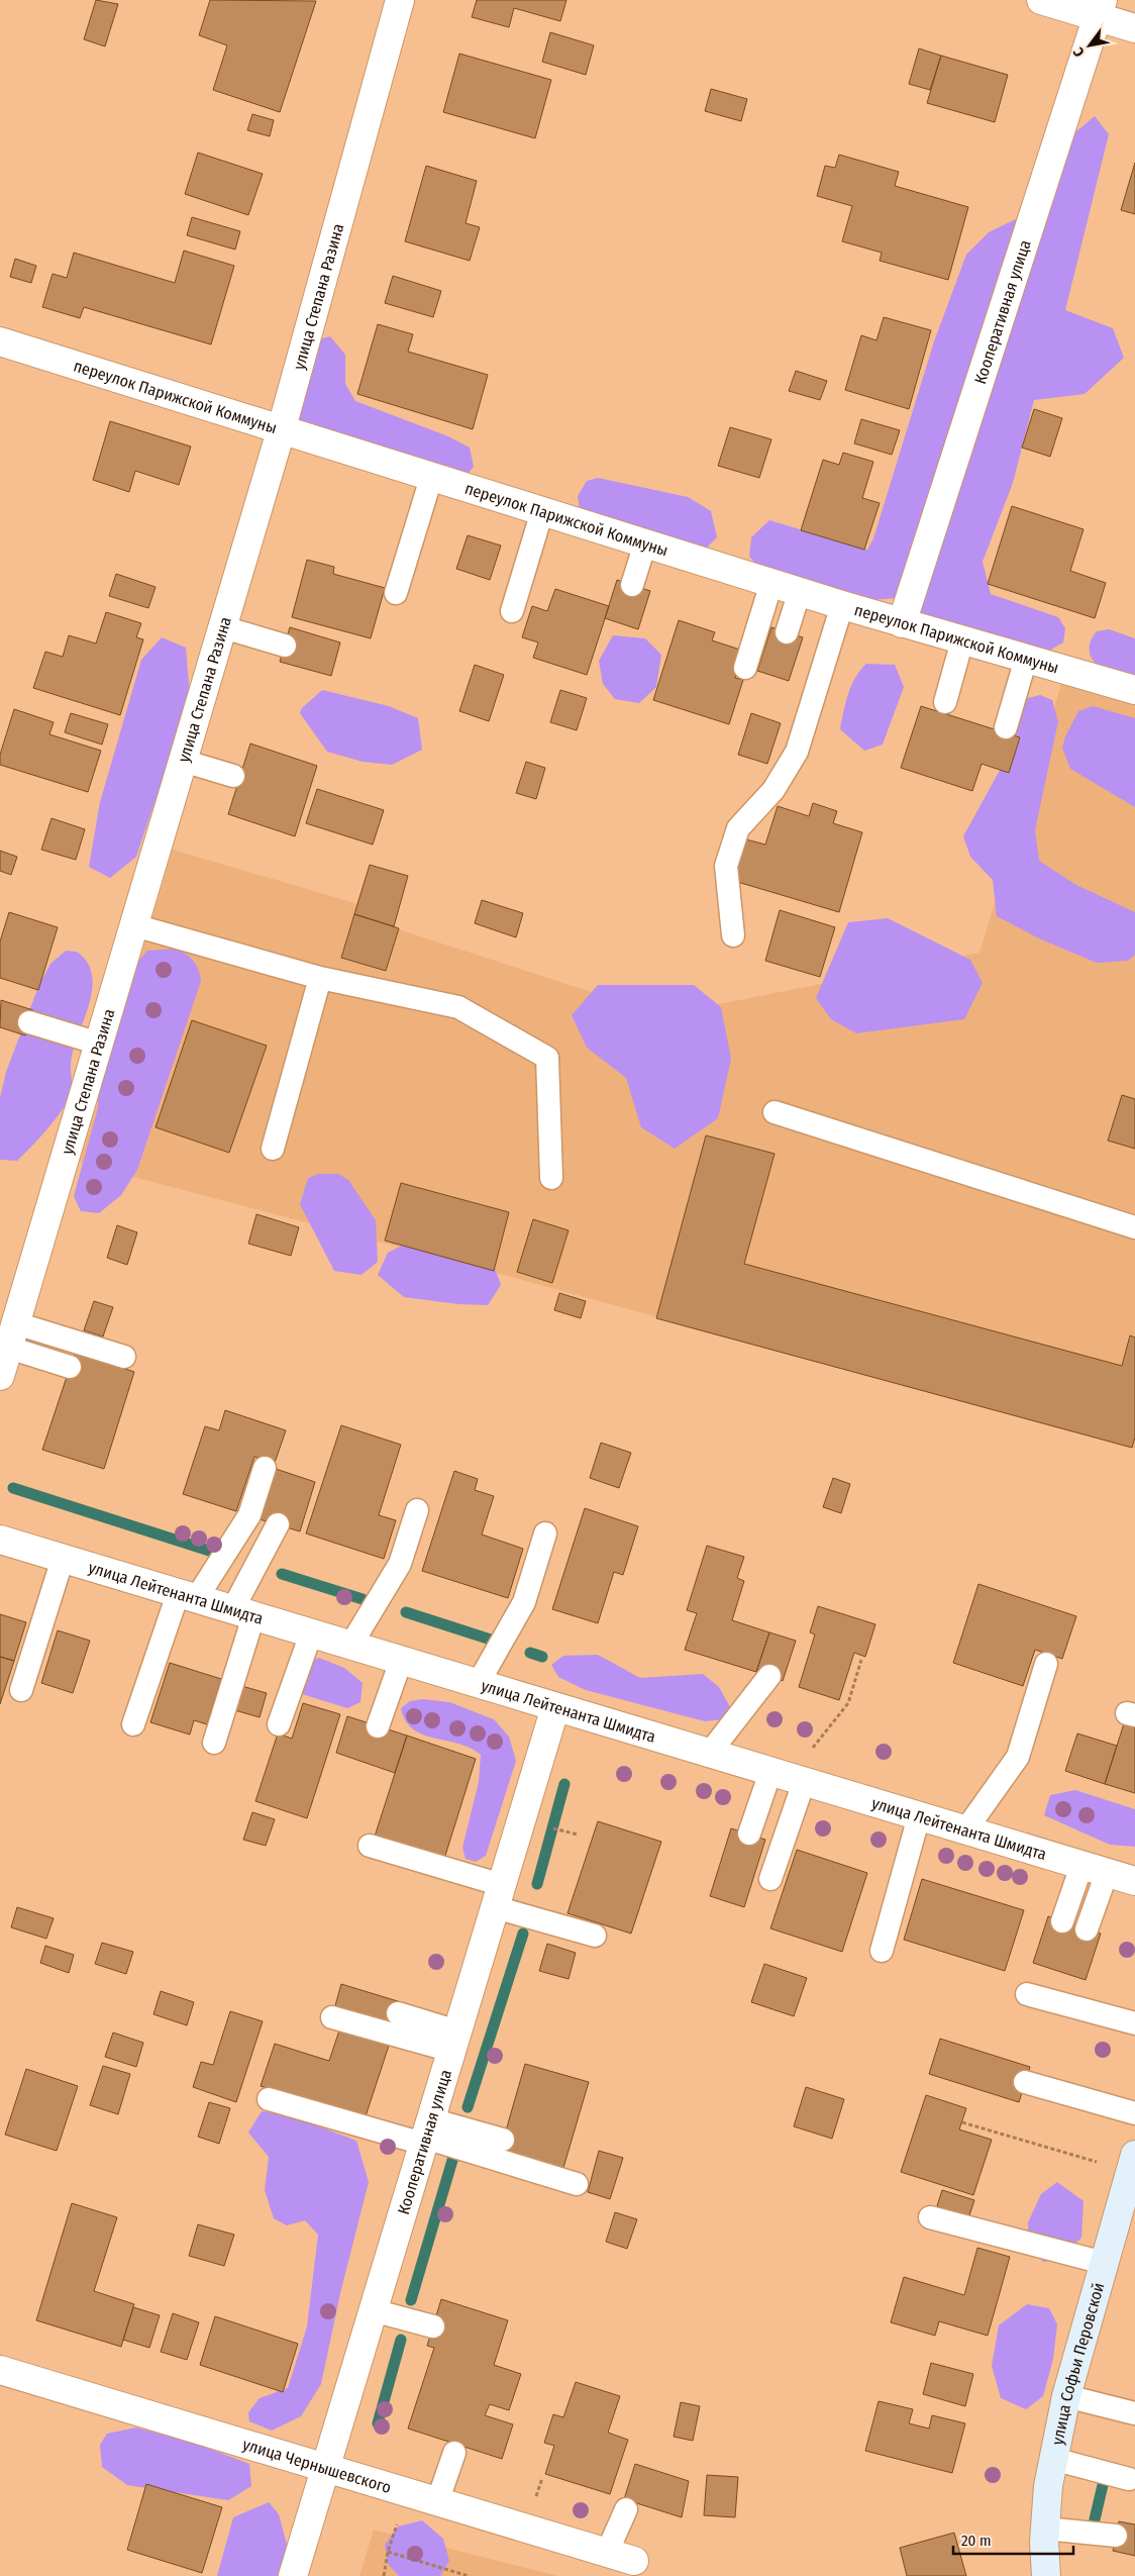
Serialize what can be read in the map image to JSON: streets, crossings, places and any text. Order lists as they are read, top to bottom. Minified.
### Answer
{"streets":{"street":["улица Степана Разина","Кооперативная улица","переулок Парижской Коммуны","улица Лейтенанта Шмидта","улица Софьи Перовской","улица Чернышевского"]},"crossings":[["улица Степана Разина","переулок Парижской Коммуны"],["Кооперативная улица","переулок Парижской Коммуны"],["Кооперативная улица","улица Лейтенанта Шмидта"],["Кооперативная улица","улица Чернышевского"]],"scale_bar":"20 m","north":"bottom left"}
